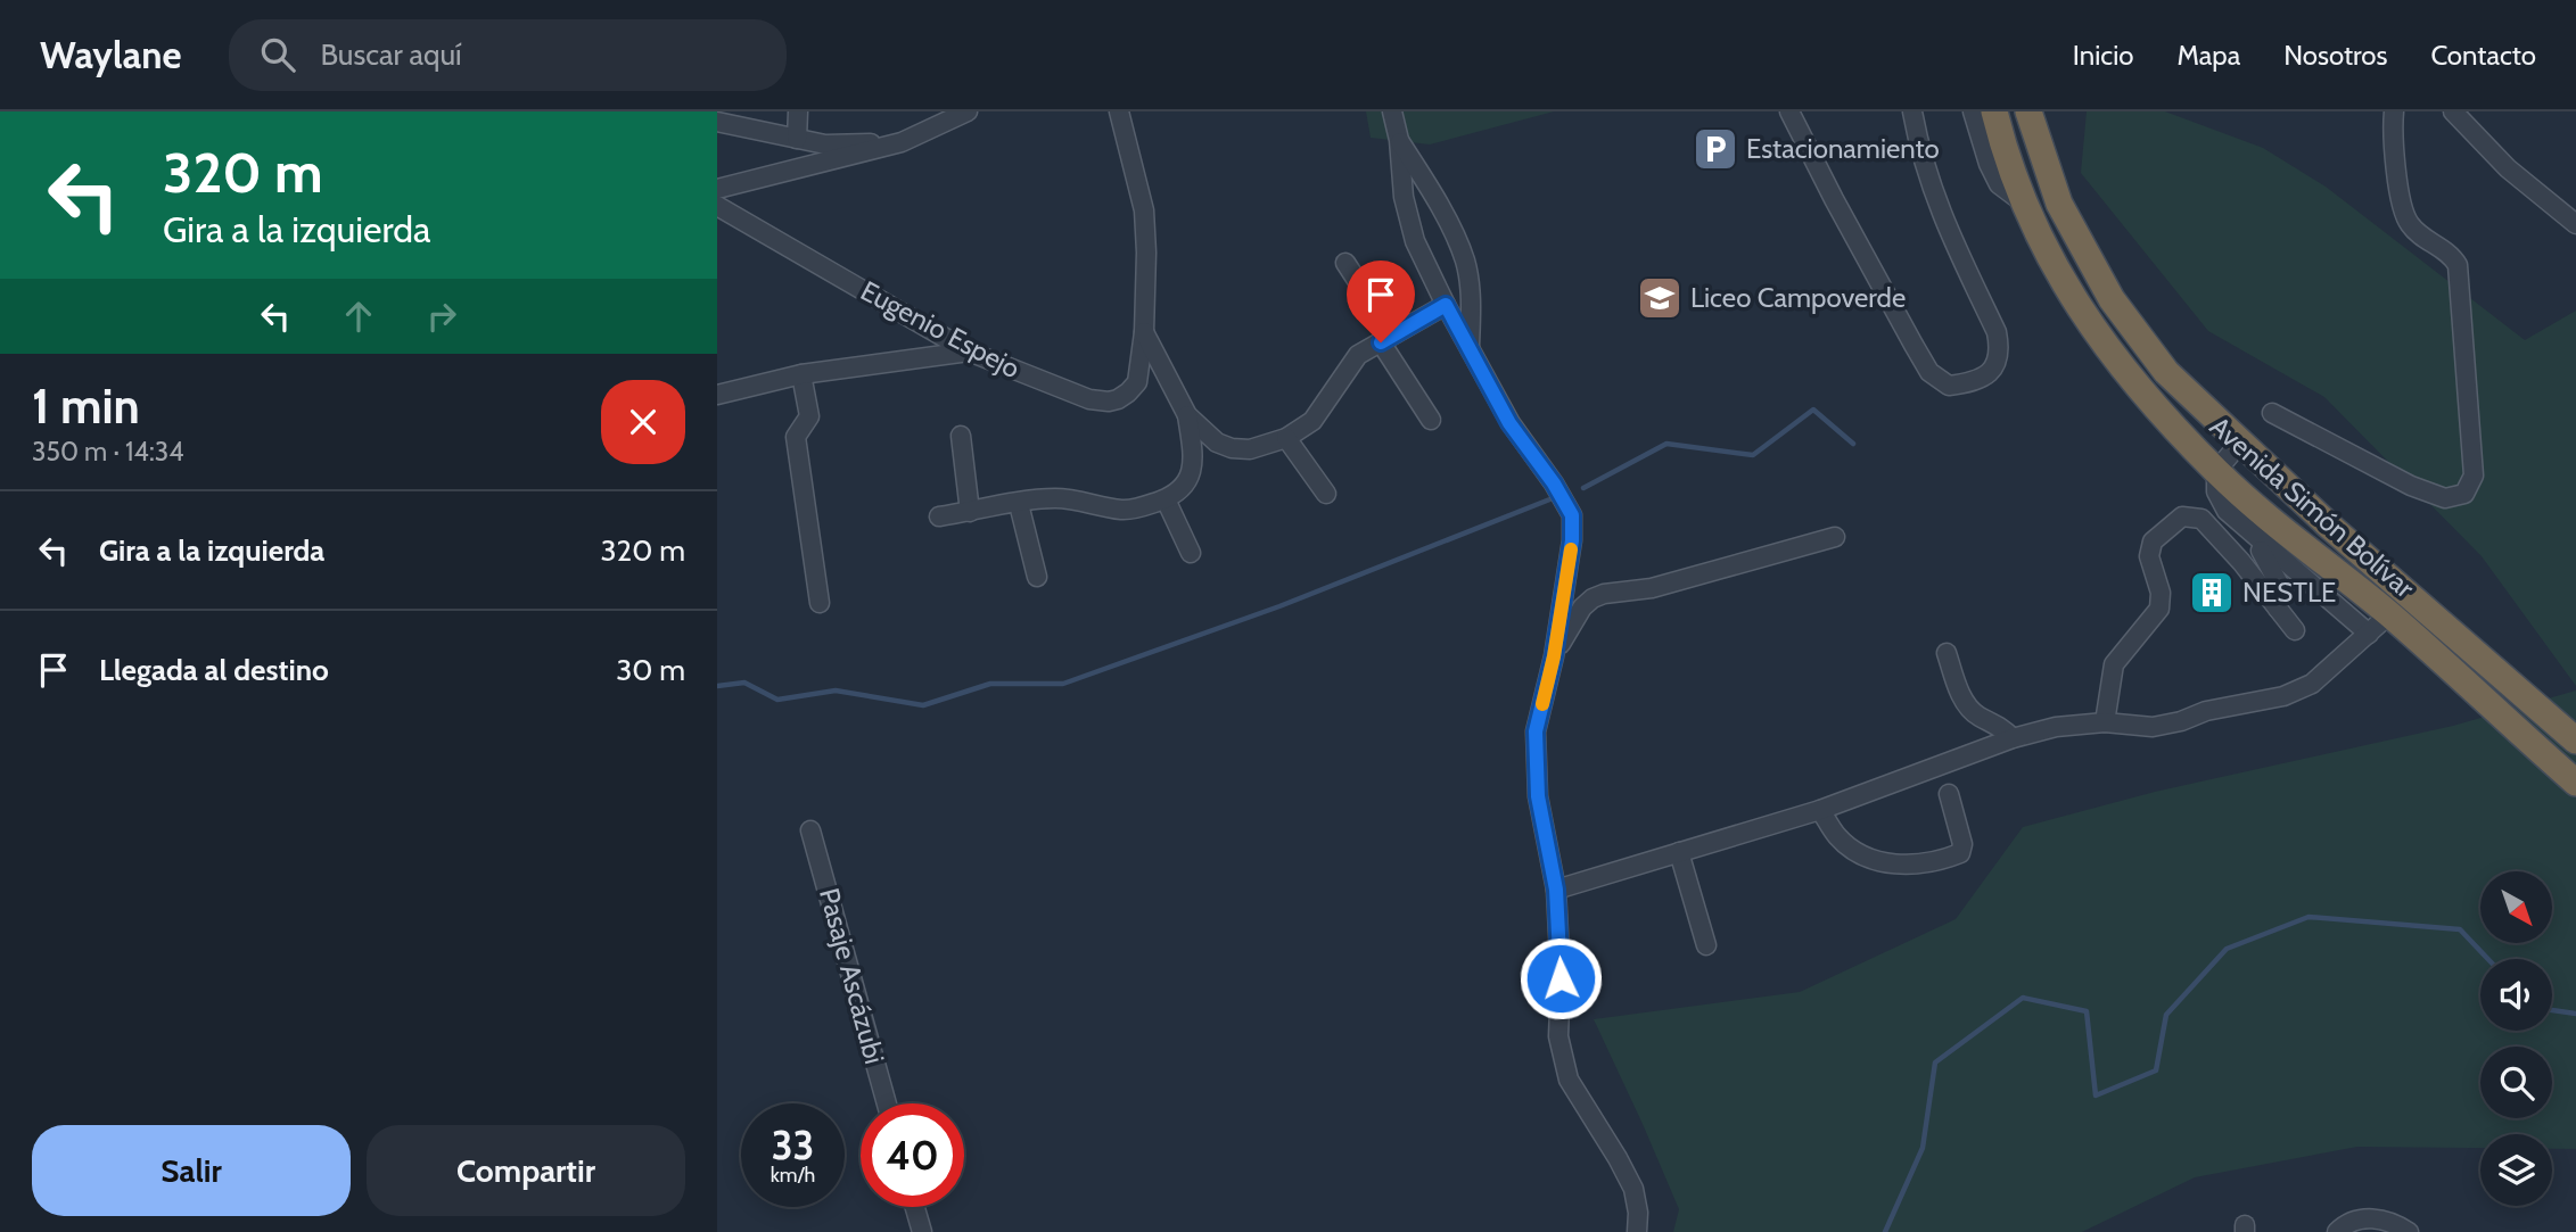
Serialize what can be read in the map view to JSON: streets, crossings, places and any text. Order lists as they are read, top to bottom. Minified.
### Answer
{"streets":{"highway":["Avenida Simón Bolívar"],"street":["Eugenio Espejo","Pasaje Ascázubi"]},"places":{"parking":["Estacionamiento"],"school or university":["Liceo Campoverde"],"building":["NESTLE"]},"north":"bottom right","page":{"header":"Waylane","search":"Buscar aquí","nav":["Inicio","Mapa","Nosotros","Contacto"],"turn":["320 m","Gira a la izquierda"],"heading":["1 min","350 m · 14:34"],"list":[{"name":"Gira a la izquierda","value":"320 m"},{"name":"Llegada al destino","value":"30 m"}],"speed":"33 km/h","limit":"40","buttons":["Salir","Compartir"]}}
